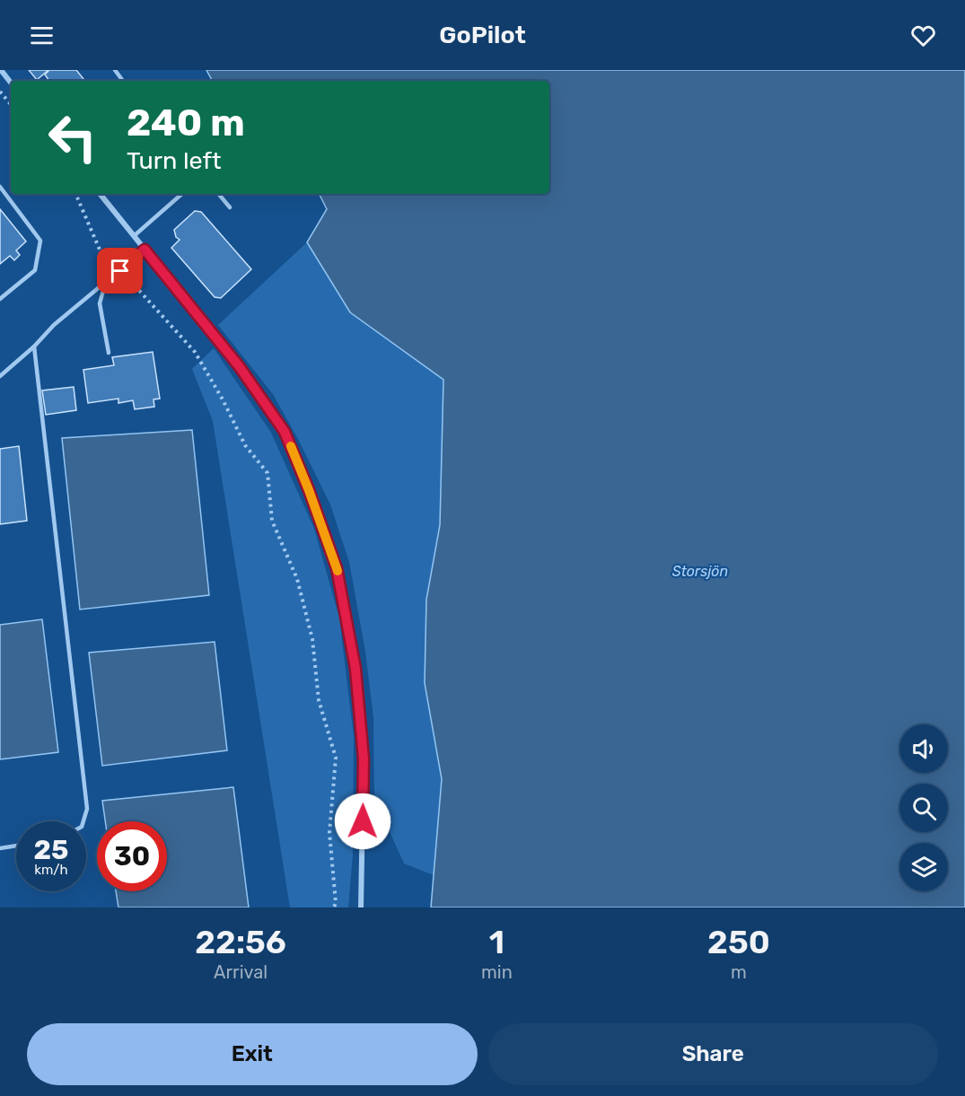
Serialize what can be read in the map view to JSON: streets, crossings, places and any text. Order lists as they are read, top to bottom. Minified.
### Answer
{"water":["Storsjön"],"page":{"header":"GoPilot","turn":["240 m","Turn left"],"speed":"25 km/h","limit":"30","eta":["22:56","Arrival","1","min","250","m"],"buttons":["Exit","Share"]}}
